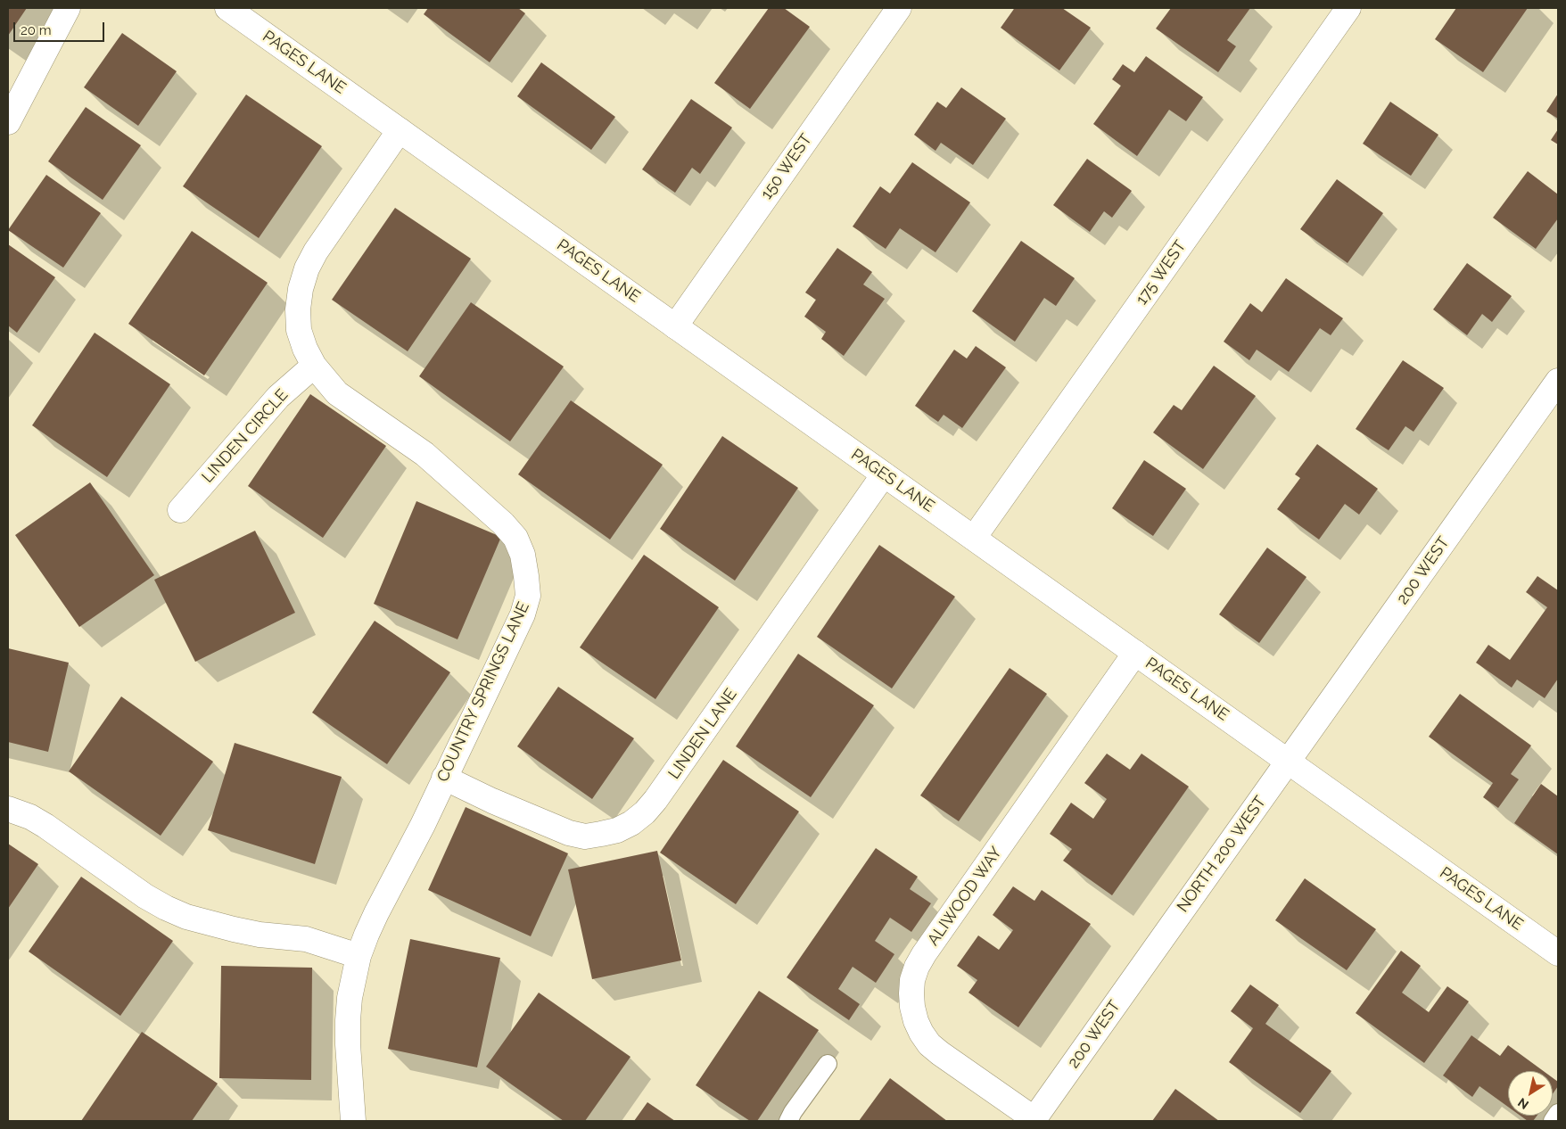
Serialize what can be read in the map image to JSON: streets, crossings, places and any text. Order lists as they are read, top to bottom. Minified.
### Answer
{"streets":{"street":["PAGES LANE","150 WEST","175 WEST","LINDEN CIRCLE","200 WEST","COUNTRY SPRINGS LANE","LINDEN LANE","NORTH 200 WEST","ALIWOOD WAY"]},"crossings":[["PAGES LANE","150 WEST"],["PAGES LANE","175 WEST"],["PAGES LANE","200 WEST"],["PAGES LANE","COUNTRY SPRINGS LANE"],["PAGES LANE","LINDEN LANE"],["PAGES LANE","NORTH 200 WEST"],["PAGES LANE","ALIWOOD WAY"],["LINDEN CIRCLE","COUNTRY SPRINGS LANE"],["200 WEST","NORTH 200 WEST"],["200 WEST","ALIWOOD WAY"],["COUNTRY SPRINGS LANE","LINDEN LANE"]],"scale_bar":"20 m","north":"bottom left"}
